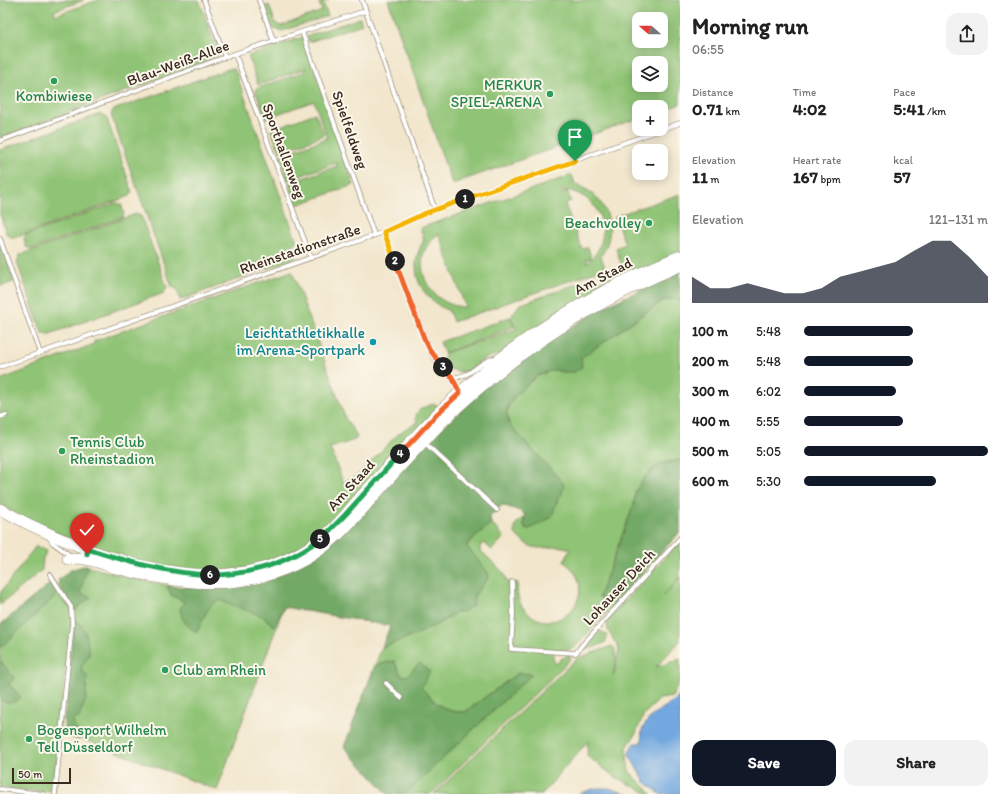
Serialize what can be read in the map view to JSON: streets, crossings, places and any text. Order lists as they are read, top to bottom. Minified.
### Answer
{"streets":{"street":["Am Staad"],"lane":["Blau-Weiß-Allee","Spielfeldweg","Sporthallenweg","Rheinstadionstraße","Lohauser Deich"]},"crossings":[["Blau-Weiß-Allee","Spielfeldweg"],["Blau-Weiß-Allee","Sporthallenweg"],["Spielfeldweg","Rheinstadionstraße"],["Sporthallenweg","Rheinstadionstraße"]],"places":["Kombiwiese","MERKUR SPIEL-ARENA","Beachvolley","Leichtathletikhalle im Arena-Sportpark","Tennis Club Rheinstadion","Club am Rhein","Bogensport Wilhelm Tell Düsseldorf"],"scale_bar":"50 m","north":"left","page":{"heading":["Morning run","06:55"],"map_buttons":["+","−"],"stats":[["Distance","0.71 km"],["Time","4:02"],["Pace","5:41 /km"],["Elevation","11 m"],["Heart rate","167 bpm"],["kcal","57"]],"pins":["1","2","3","4","5","6"],"chart":["Elevation","121–131 m"],"list":[{"name":"100 m","note":"5:48"},{"name":"200 m","note":"5:48"},{"name":"300 m","note":"6:02"},{"name":"400 m","note":"5:55"},{"name":"500 m","note":"5:05"},{"name":"600 m","note":"5:30"}],"buttons":["Save","Share"],"scale":"50 m"}}
